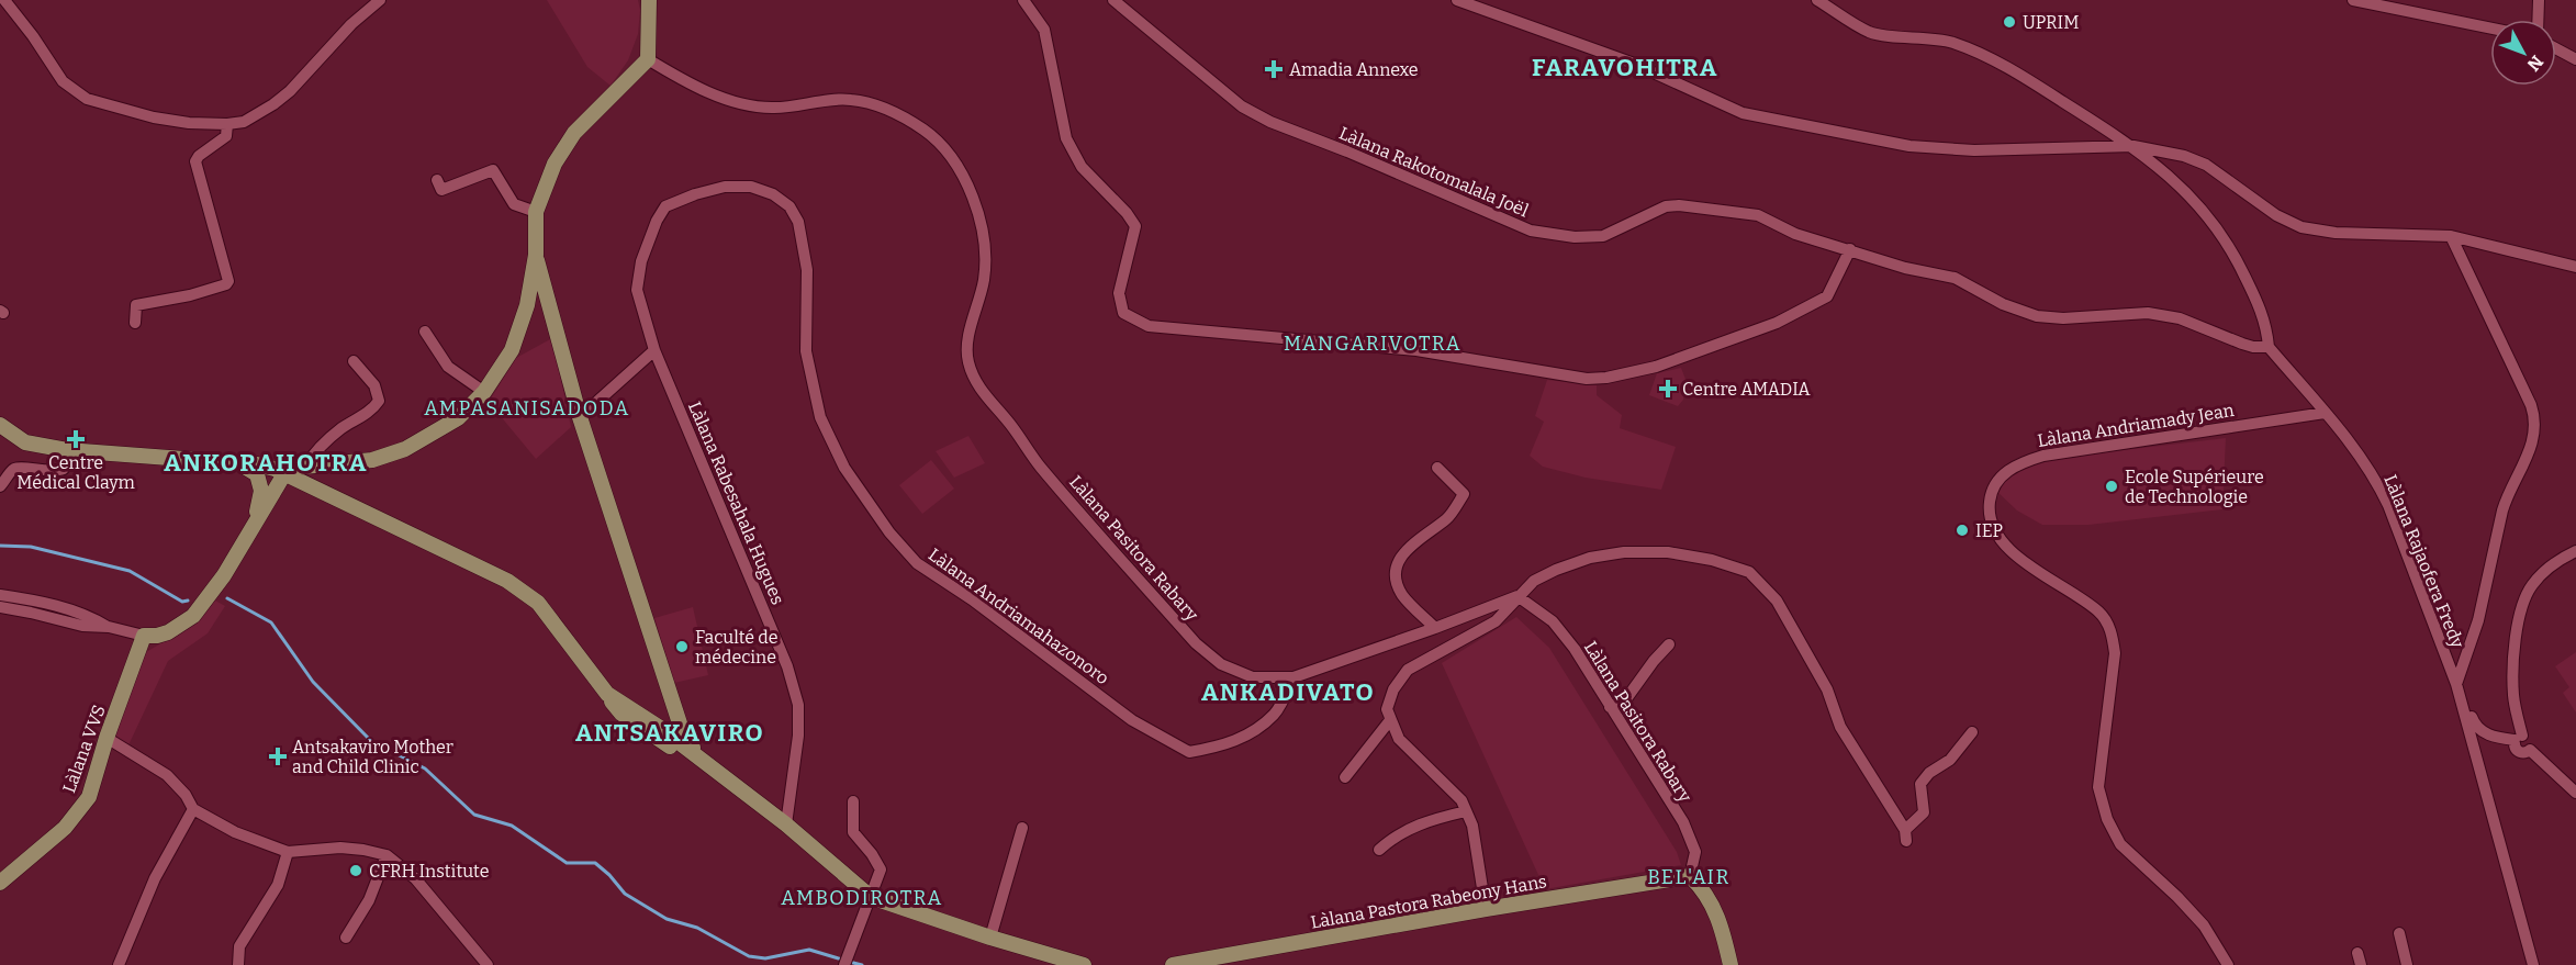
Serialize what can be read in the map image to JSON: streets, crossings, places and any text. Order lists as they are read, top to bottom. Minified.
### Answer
{"streets":{"main road":["Làlana VVS","Làlana Pastora Rabeony Hans"],"street":["Làlana Rakotomalala Joël","Làlana Andriamady Jean","Làlana Rabesahala Hugues","Làlana Pasitora Rabary","Làlana Rajaofera Fredy","Làlana Andriamahazonoro"]},"crossings":[["Làlana Rakotomalala Joël","Làlana Rajaofera Fredy"],["Làlana Andriamady Jean","Làlana Rajaofera Fredy"],["Làlana Rabesahala Hugues","Làlana Andriamahazonoro"],["Làlana Pasitora Rabary","Làlana Andriamahazonoro"],["Làlana Pasitora Rabary","Làlana Pastora Rabeony Hans"]],"districts":["FARAVOHITRA","MANGARIVOTRA","AMPASANISADODA","ANKORAHOTRA","ANKADIVATO","ANTSAKAVIRO","BEL'AIR","AMBODIROTRA"],"places":{"other":["UPRIM","Ecole Supérieure de Technologie","IEP","Faculté de médecine","CFRH Institute"],"health":["Amadia Annexe","Centre AMADIA","Centre Médical Claym","Antsakaviro Mother and Child Clinic"]},"north":"bottom right"}
